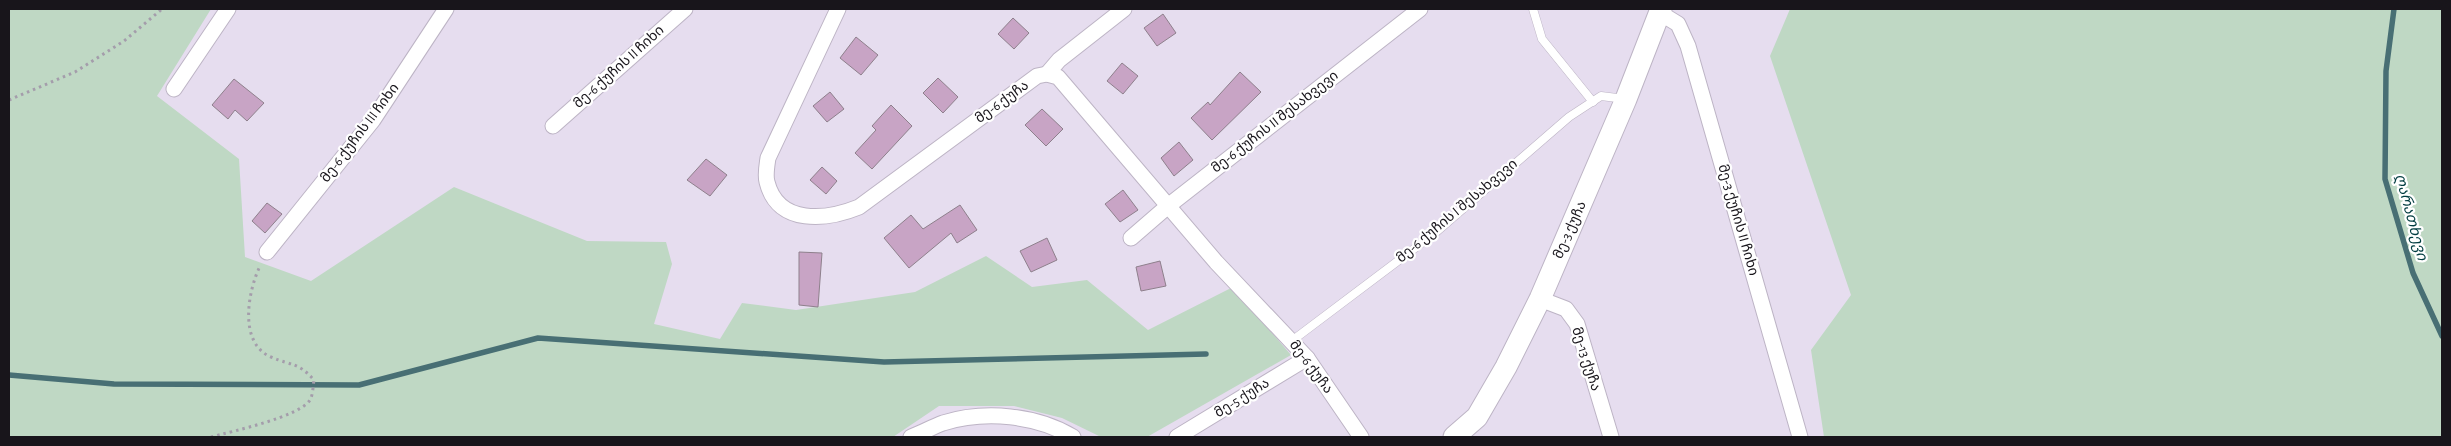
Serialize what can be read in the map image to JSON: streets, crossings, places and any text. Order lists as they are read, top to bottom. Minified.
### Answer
{"streets":{"street":["მე-6 ქუჩის II ჩიხი","მე-6 ქუჩა","მე-6 ქუჩის II შესახვევი","მე-6 ქუჩის III ჩიხი","მე-3 ქუჩის II ჩიხი","მე-3 ქუჩა","მე-13 ქუჩა","მე-5 ქუჩა"],"lane":["მე-6 ქუჩის I შესახვევი"]},"crossings":[["მე-6 ქუჩა","მე-6 ქუჩის II შესახვევი"],["მე-6 ქუჩა","მე-6 ქუჩის I შესახვევი"],["მე-6 ქუჩა","მე-5 ქუჩა"],["მე-6 ქუჩის I შესახვევი","მე-3 ქუჩა"],["მე-3 ქუჩის II ჩიხი","მე-3 ქუჩა"],["მე-3 ქუჩა","მე-13 ქუჩა"]],"water":["ღარათხევი"]}
